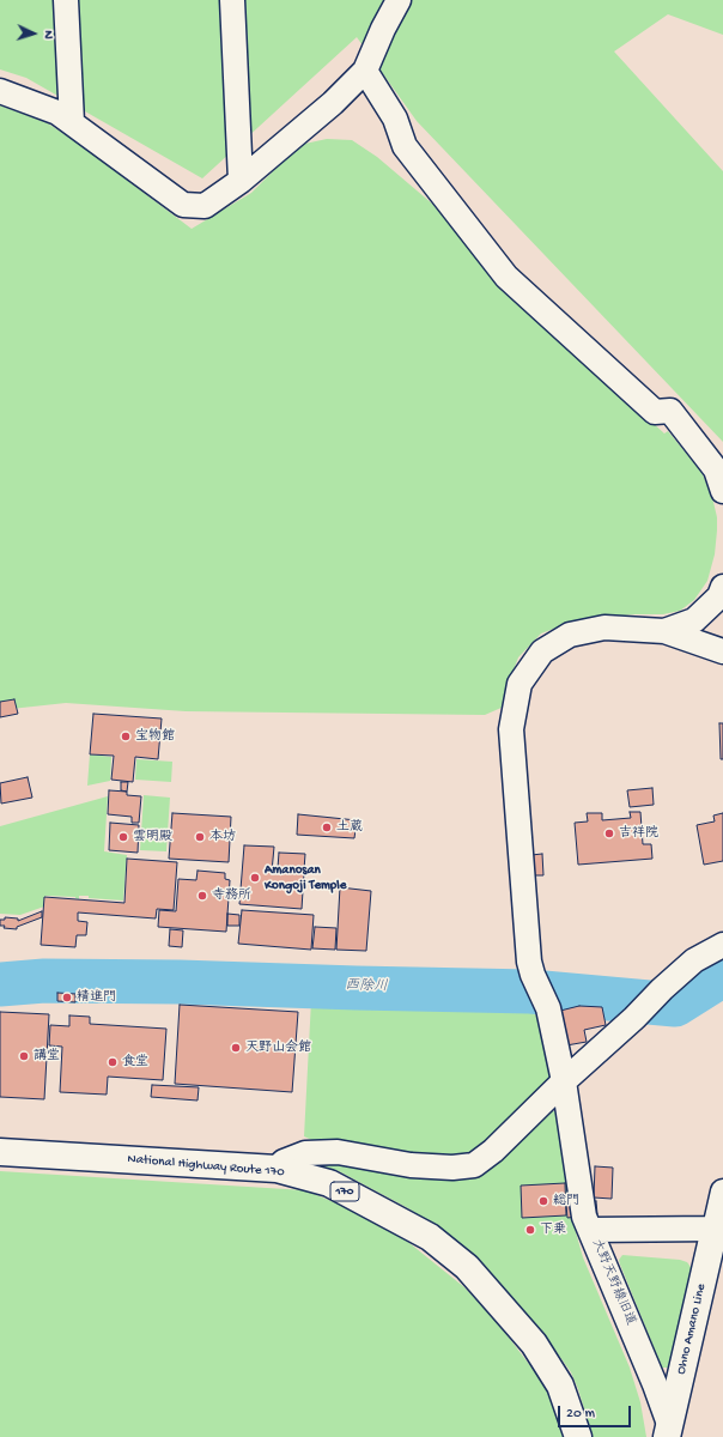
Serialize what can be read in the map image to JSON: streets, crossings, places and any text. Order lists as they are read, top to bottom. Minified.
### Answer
{"streets":{"main road":["National Highway Route 170","170","Ohno Amano Line"],"street":["大野天野線旧道"]},"crossings":[["大野天野線旧道","Ohno Amano Line"]],"water":["西除川"],"places":["宝物館","土蔵","吉祥院","雲明殿","本坊","Amanosan Kongoji Temple","寺務所","精進門","天野山会館","講堂","食堂","総門","下乗"],"scale_bar":"20 m","north":"right"}
